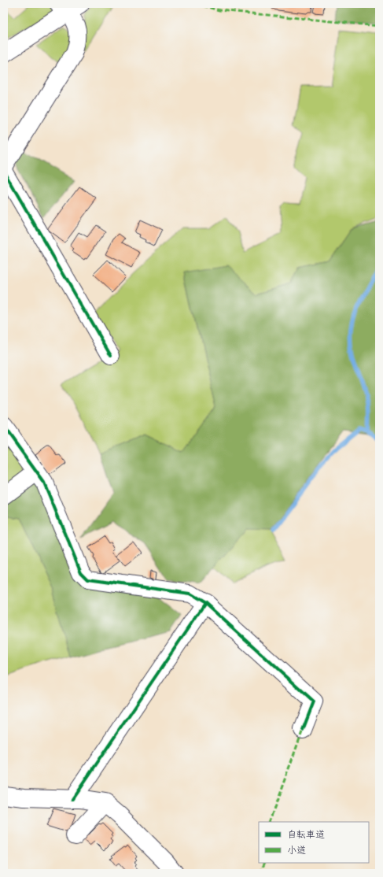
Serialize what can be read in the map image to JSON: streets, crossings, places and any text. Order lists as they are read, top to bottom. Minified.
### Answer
{"legend":["自転車道","小道"]}
